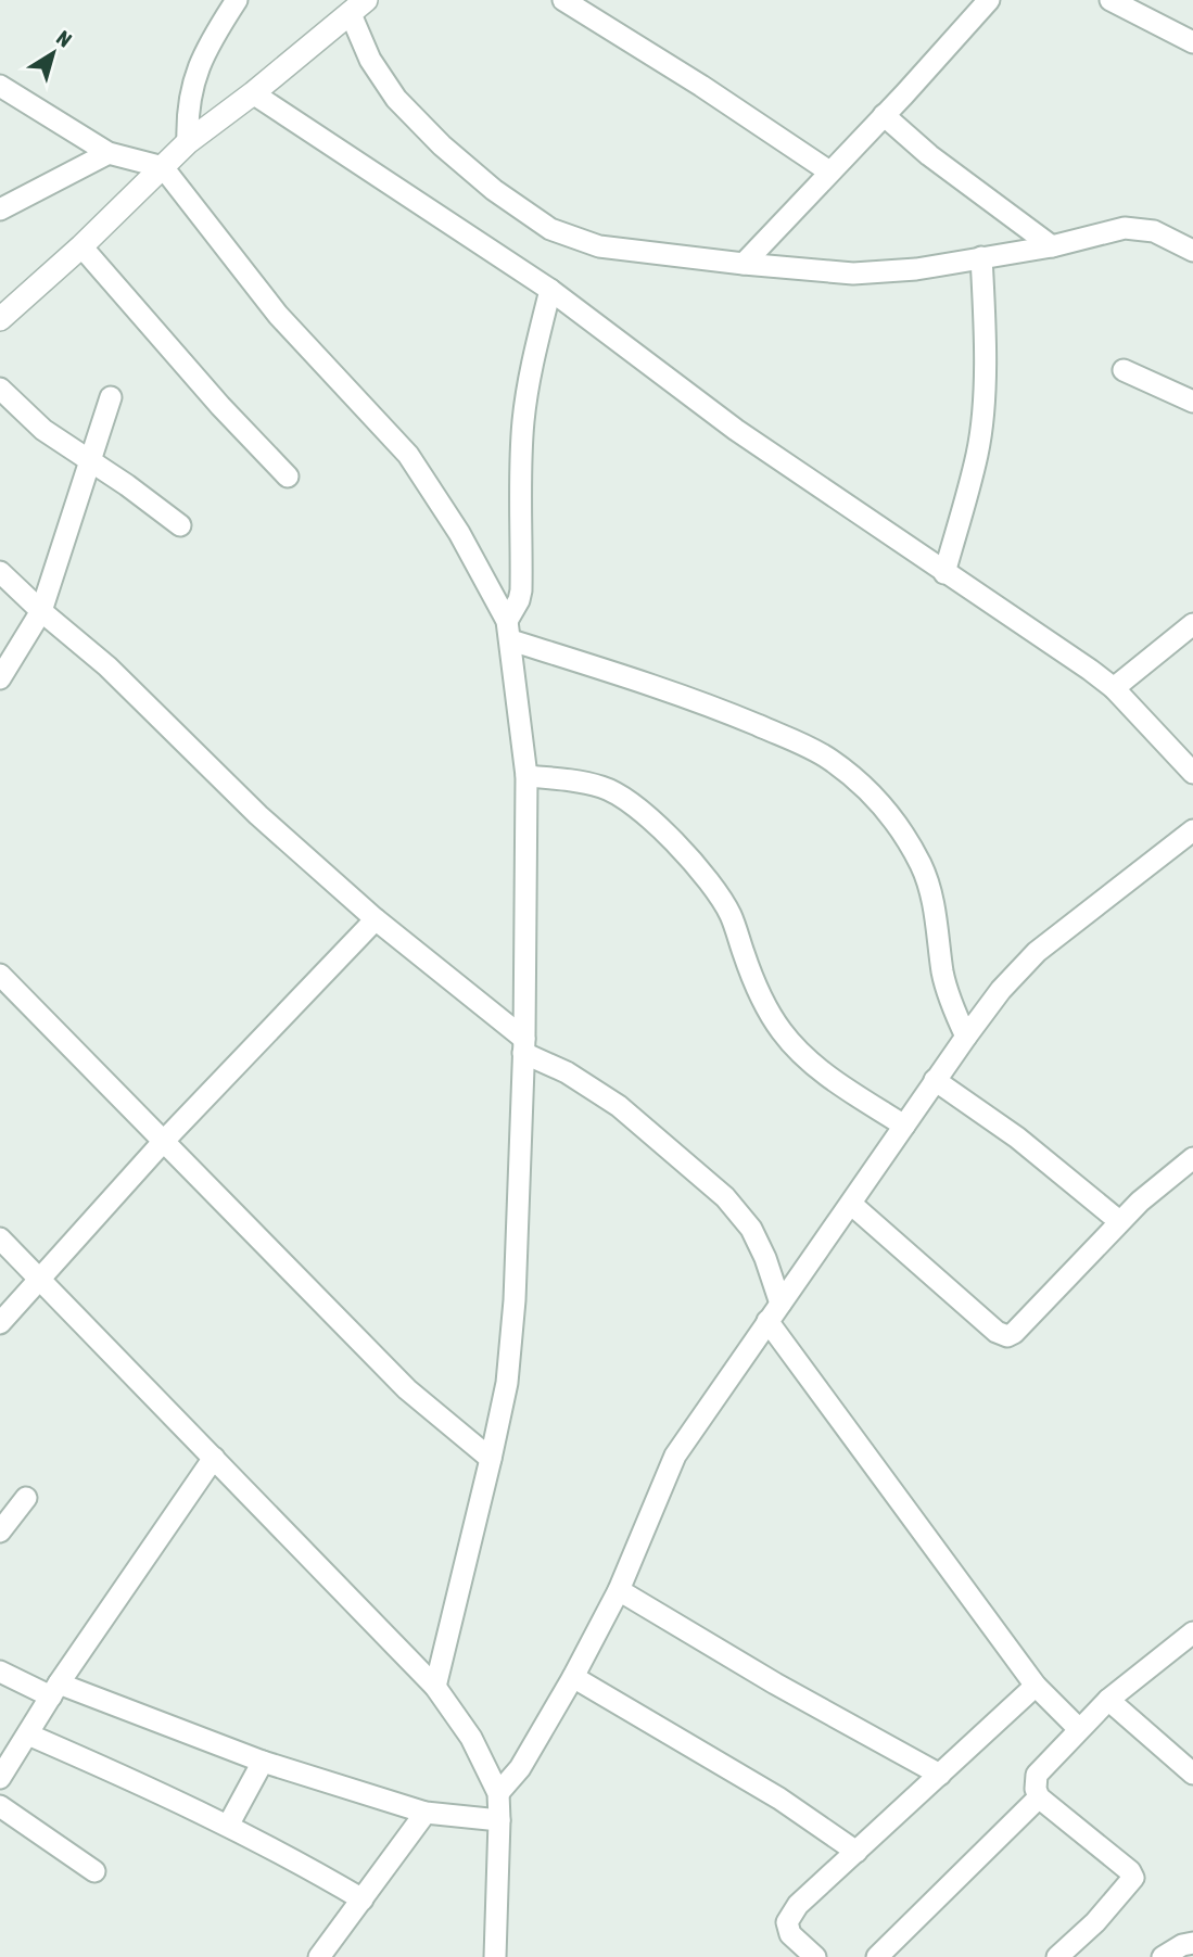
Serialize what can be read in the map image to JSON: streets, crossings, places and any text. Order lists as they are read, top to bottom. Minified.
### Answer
{"north":"top right"}
